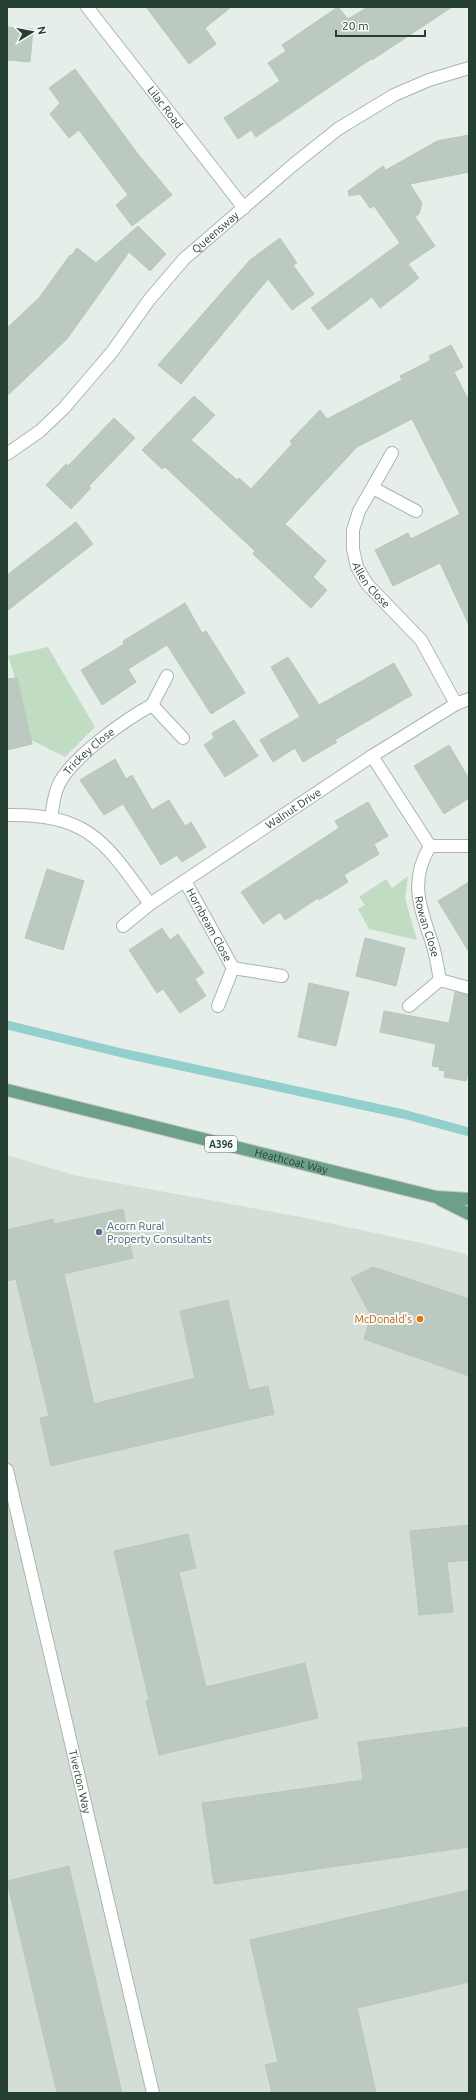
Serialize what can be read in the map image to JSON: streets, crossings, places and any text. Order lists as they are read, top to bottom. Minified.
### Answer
{"streets":{"main road":["A396","Heathcoat Way"],"street":["Lilac Road","Queensway","Allen Close","Trickey Close","Walnut Drive","Hornbeam Close","Rowan Close","Tiverton Way"]},"crossings":[["Lilac Road","Queensway"],["Allen Close","Walnut Drive"],["Walnut Drive","Hornbeam Close"]],"places":["Acorn Rural Property Consultants","McDonald's"],"scale_bar":"20 m","north":"right"}
